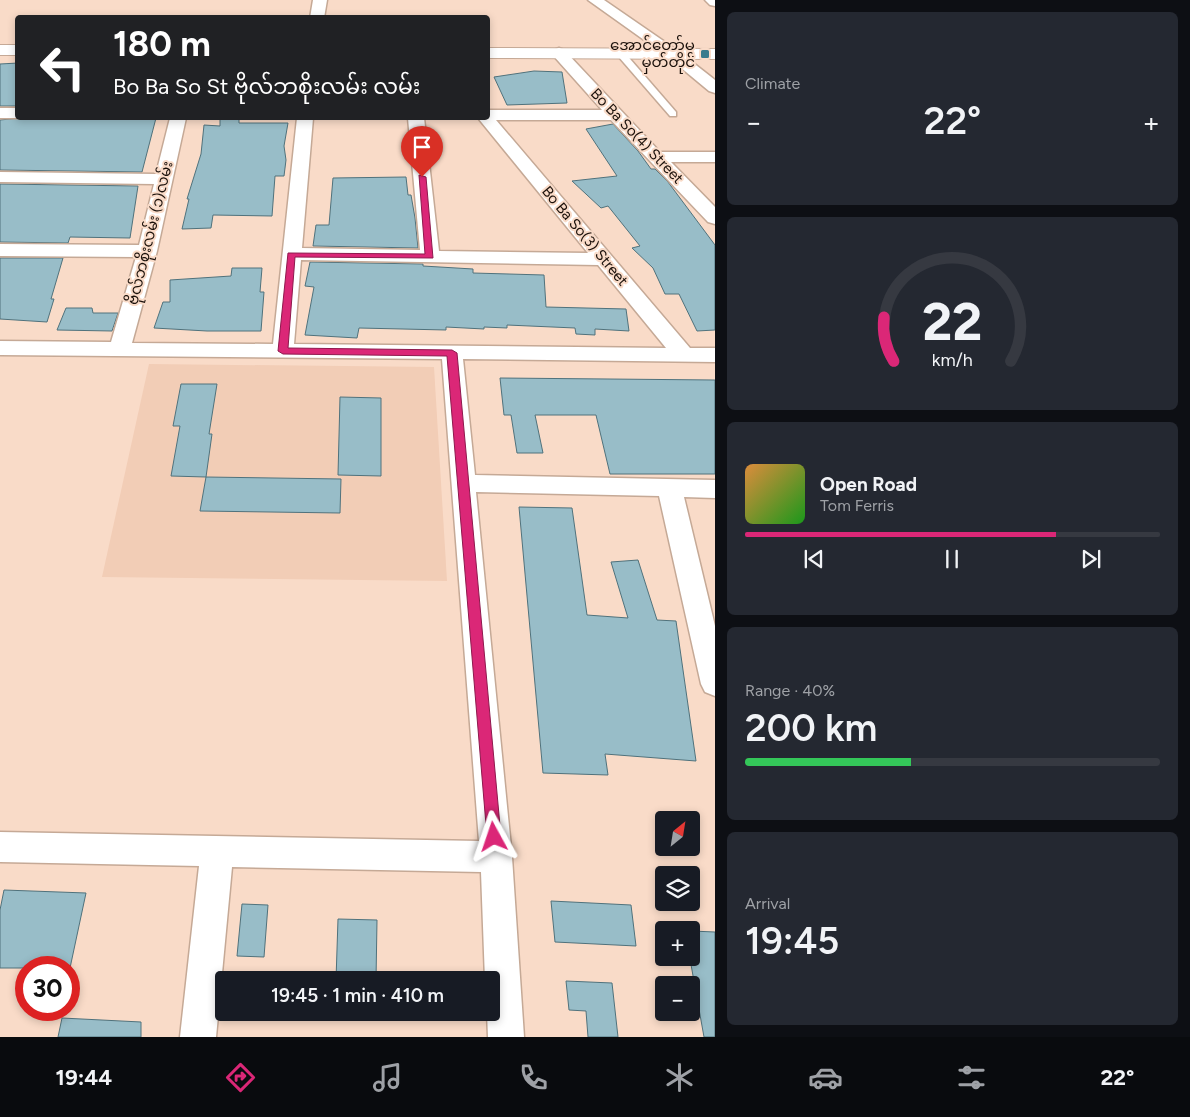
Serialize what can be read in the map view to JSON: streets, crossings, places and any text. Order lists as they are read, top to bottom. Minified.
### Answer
{"streets":{"street":["Bo Ba So(4) Street","ဗိုလ်ဘစိုးလမ်း (၁)လမ်း","Bo Ba So(3) Street"]},"places":{"transit":["အောင်တော်မူ မှတ်တိုင်"]},"north":"top right","page":{"tile":["Climate",["Range · 40%","200 km"],["Arrival","19:45"]],"turn":["180 m","Bo Ba So St ဗိုလ်ဘစိုးလမ်း လမ်း"],"heat":["−","22°","+"],"song":["Open Road","Tom Ferris"],"map_buttons":["+","−"],"limit":"30","trip":"19:45 · 1 min · 410 m","tabs":["19:44","22°"],"gauge":["22","km/h"]}}
